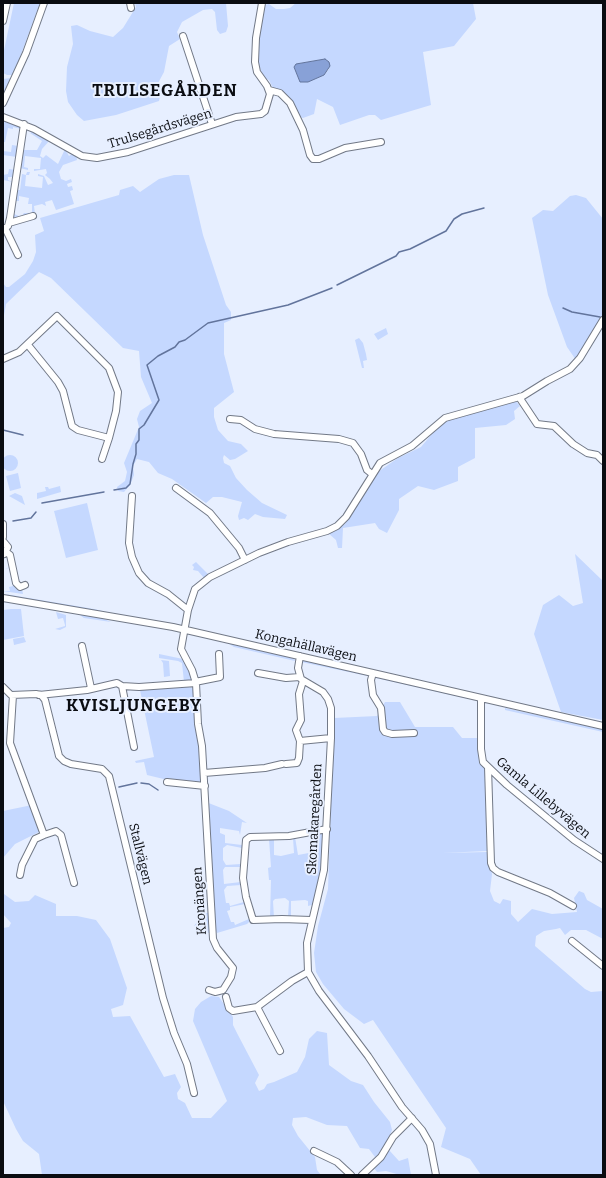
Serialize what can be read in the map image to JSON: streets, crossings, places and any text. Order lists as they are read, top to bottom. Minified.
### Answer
{"streets":{"street":["Trulsegårdsvägen","Kongahällavägen","Gamla Lillebyvägen","Skomakaregården","Stallvägen","Kronängen"]},"crossings":[["Kongahällavägen","Gamla Lillebyvägen"],["Kongahällavägen","Skomakaregården"],["Kongahällavägen","Kronängen"],["Skomakaregården","Kronängen"]],"districts":["TRULSEGÅRDEN","KVISLJUNGEBY"]}
